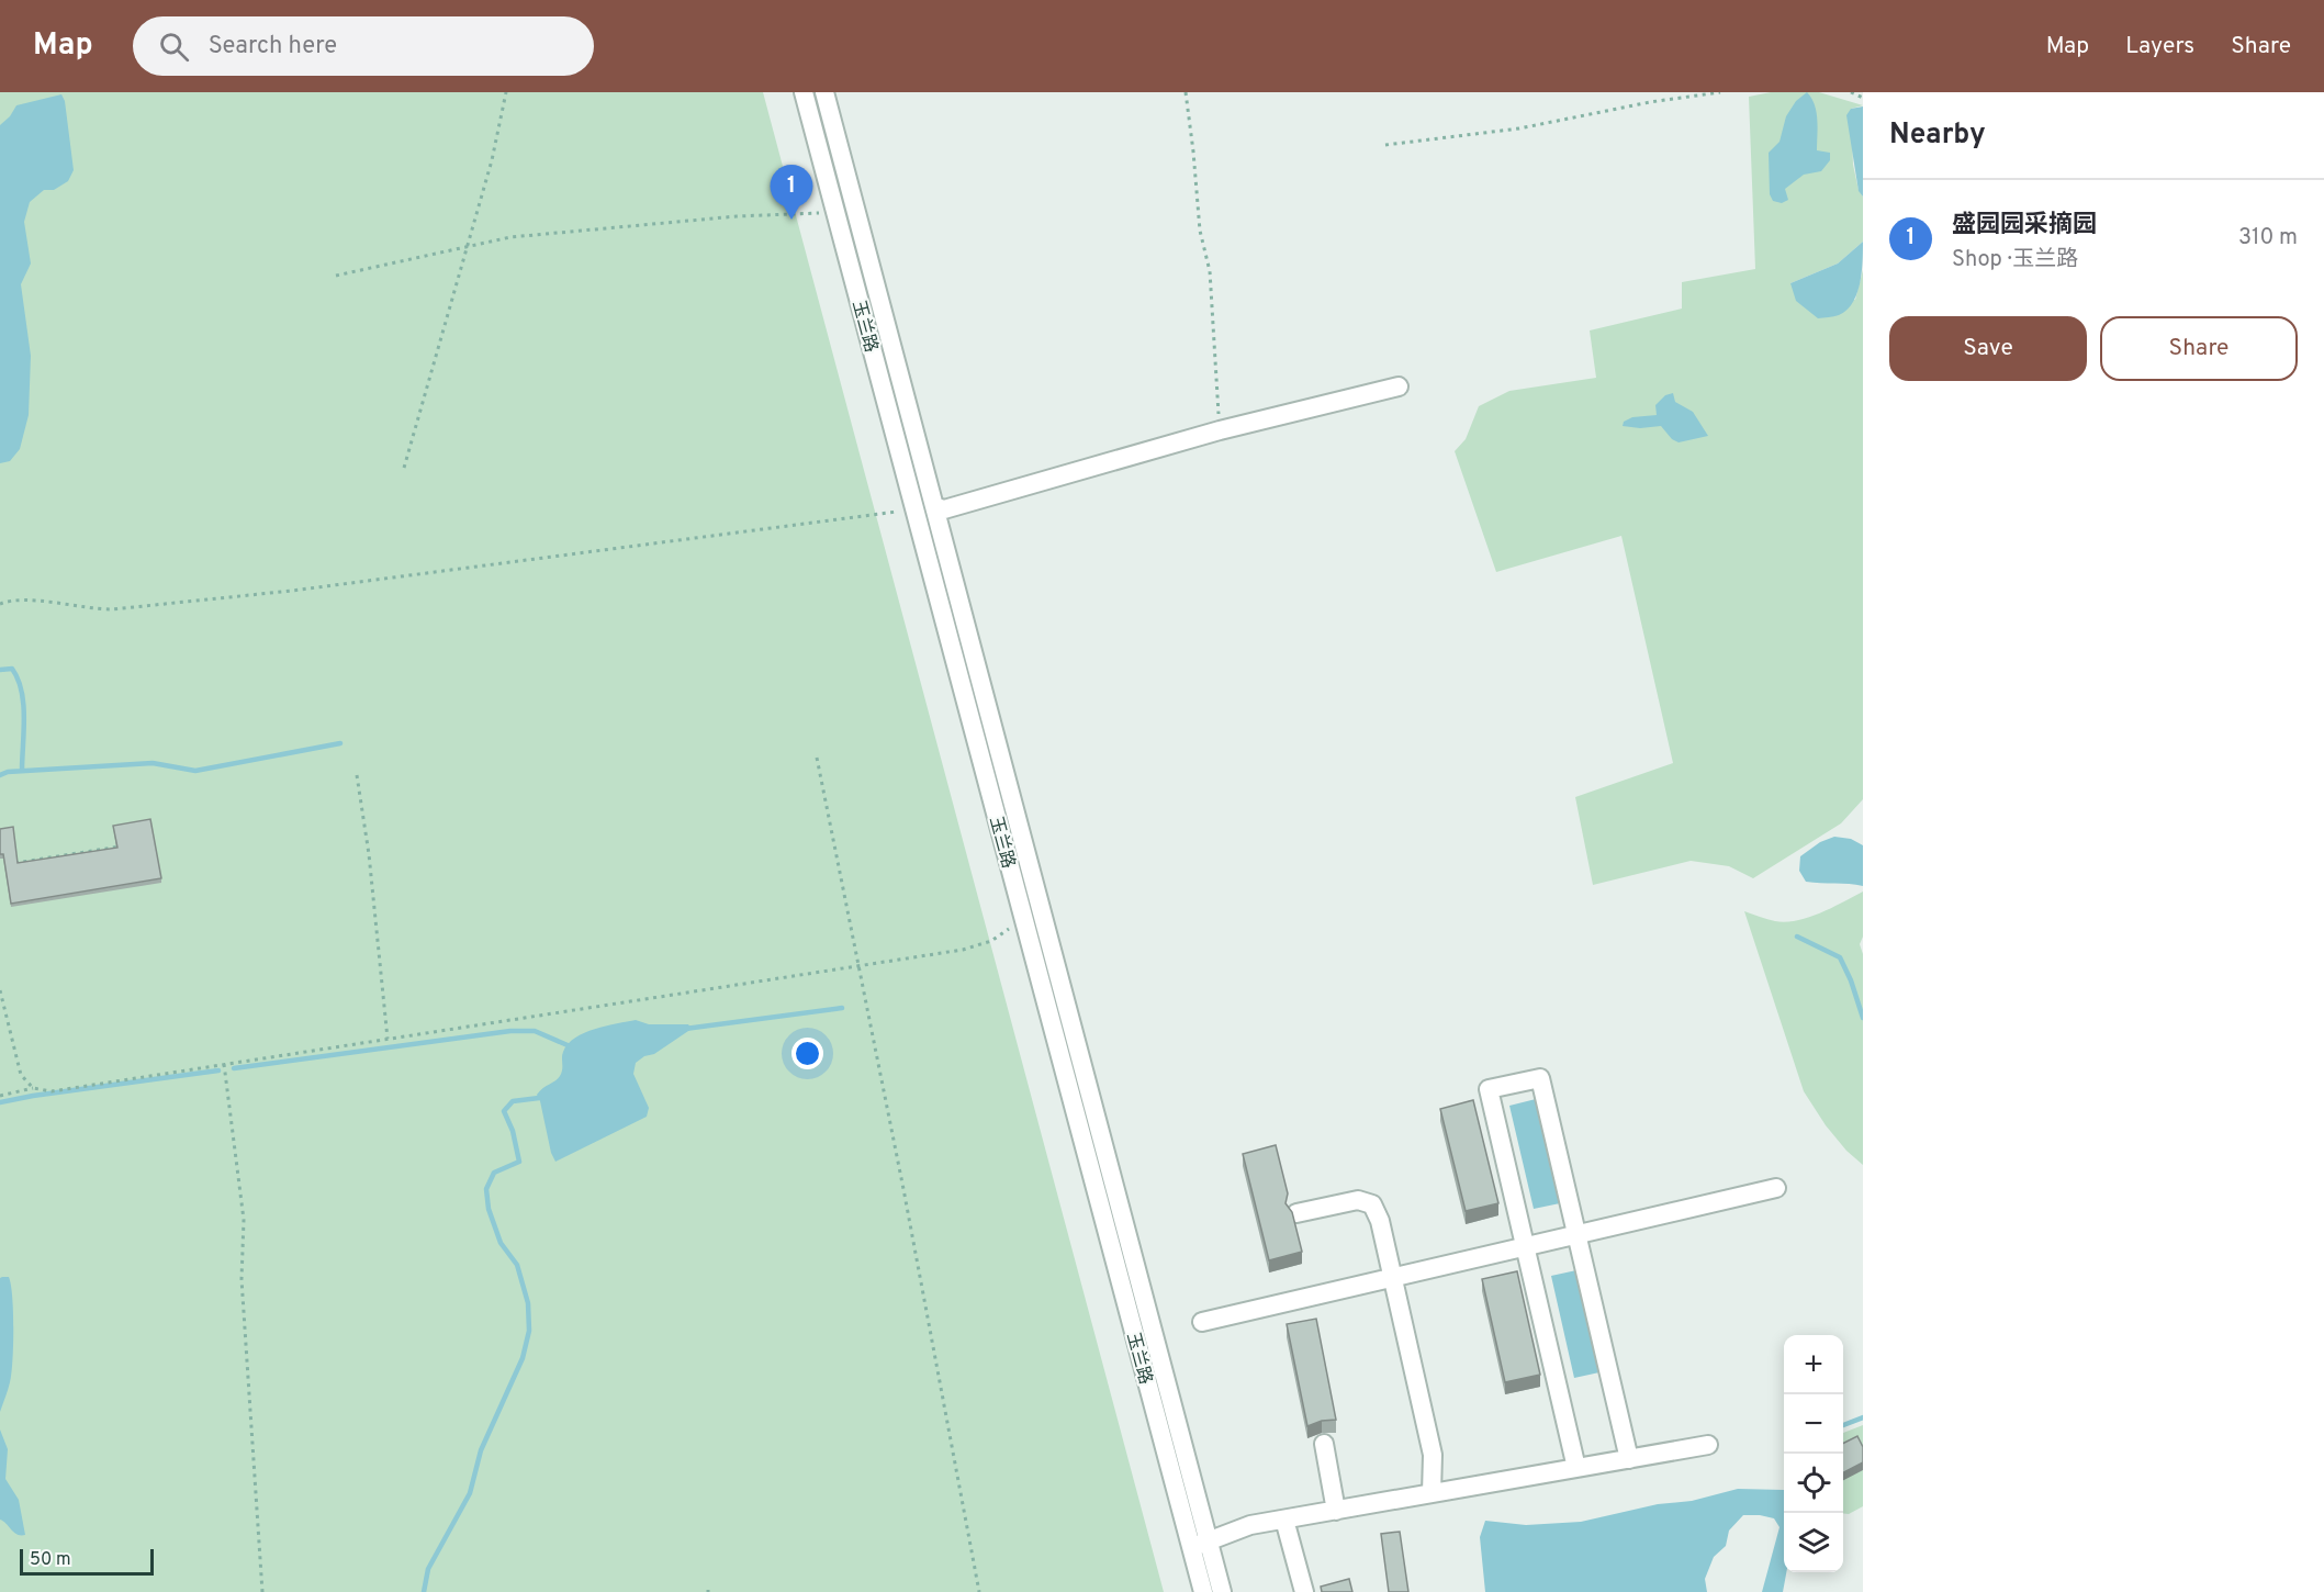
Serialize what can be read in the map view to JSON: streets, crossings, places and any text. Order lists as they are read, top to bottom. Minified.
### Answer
{"streets":{"street":["玉兰路"]},"scale_bar":"50 m","page":{"header":"Map","search":"Search here","nav":["Map","Layers","Share"],"heading":"Nearby","pins":"1","list":[{"mark":"1","name":"盛园园采摘园","note":"Shop · 玉兰路","value":"310 m"}],"buttons":["Save","Share"],"map_buttons":["+","−"],"scale":"50 m"}}
